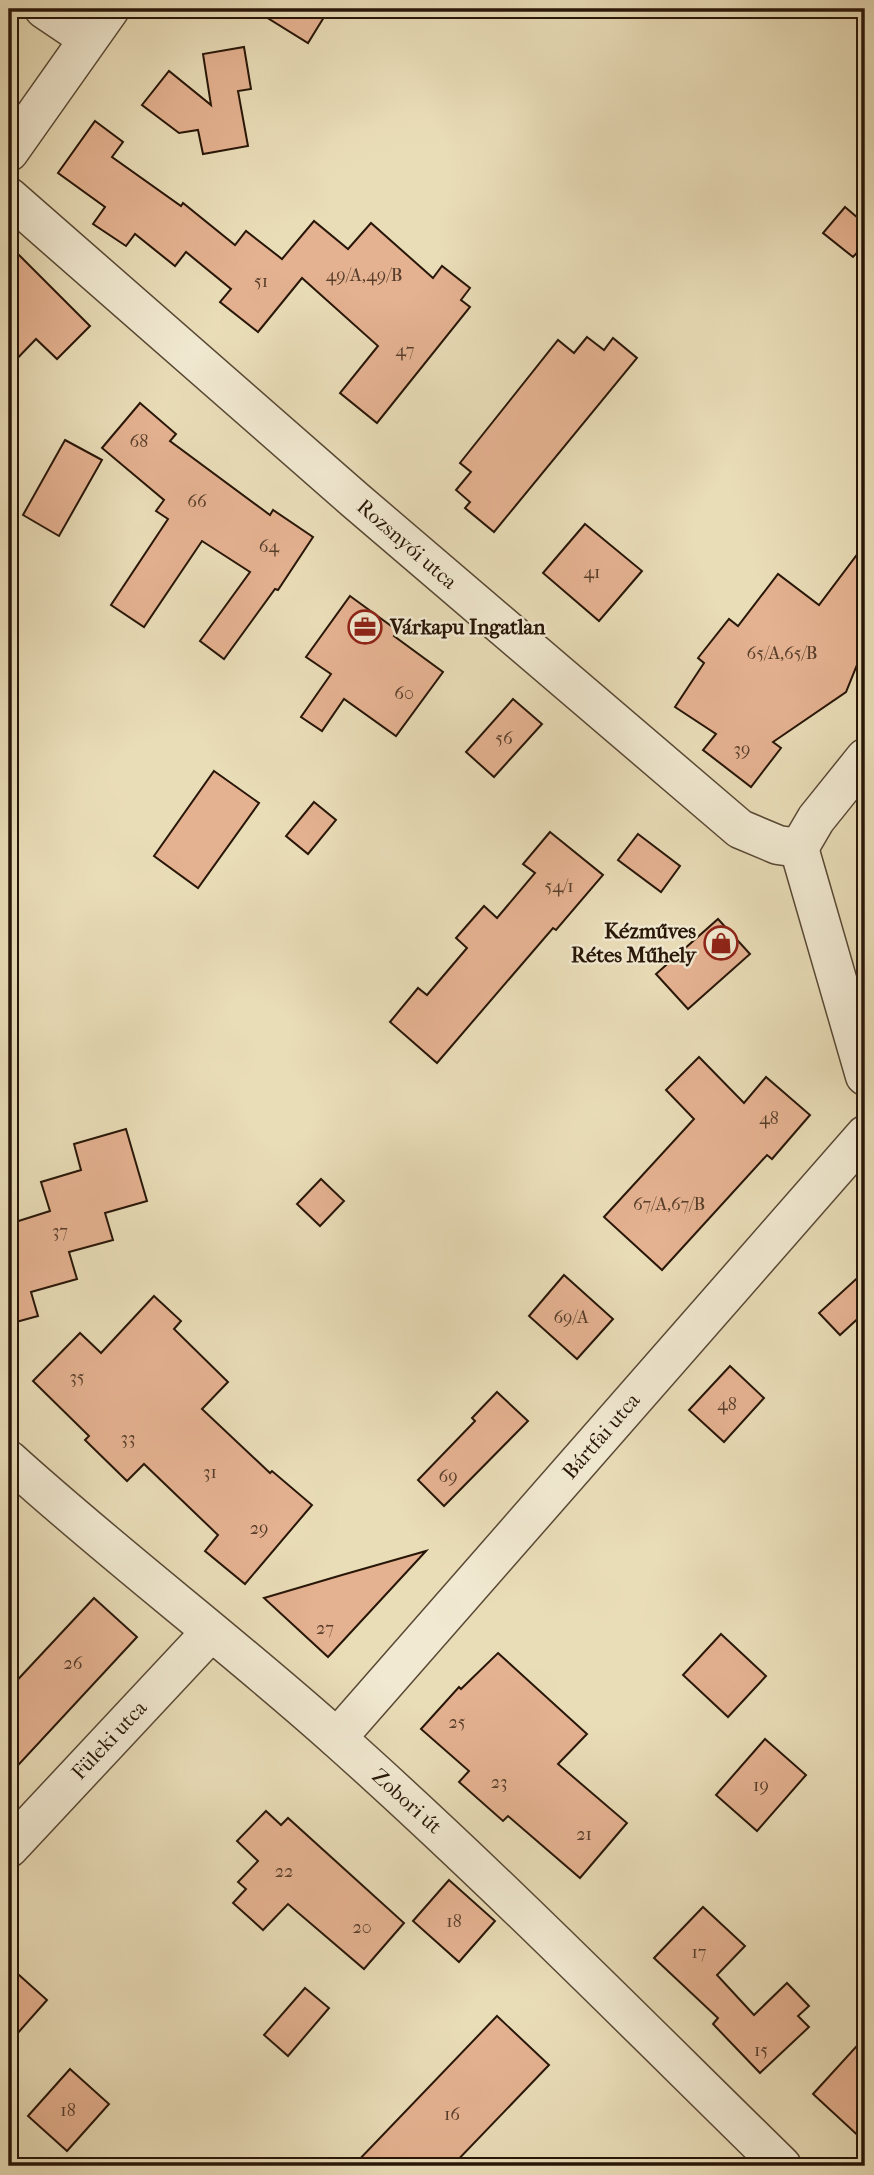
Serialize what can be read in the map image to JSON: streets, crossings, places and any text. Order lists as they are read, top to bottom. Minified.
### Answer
{"streets":{"street":["Rozsnyói utca","Bártfai utca","Füleki utca","Zobori út"]},"crossings":[["Bártfai utca","Zobori út"],["Füleki utca","Zobori út"]],"places":{"office":["Várkapu Ingatlan"],"shop":["Kézműves Rétes Műhely"]},"house_numbers":["49/A,49/B","51","47","68","66","64","41","65/A,65/B","60","56","39","54/1","48","67/A,67/B","37","69/A","35","48","33","31","69","29","27","26","25","23","19","21","22","18","20","17","15","18","16"]}
